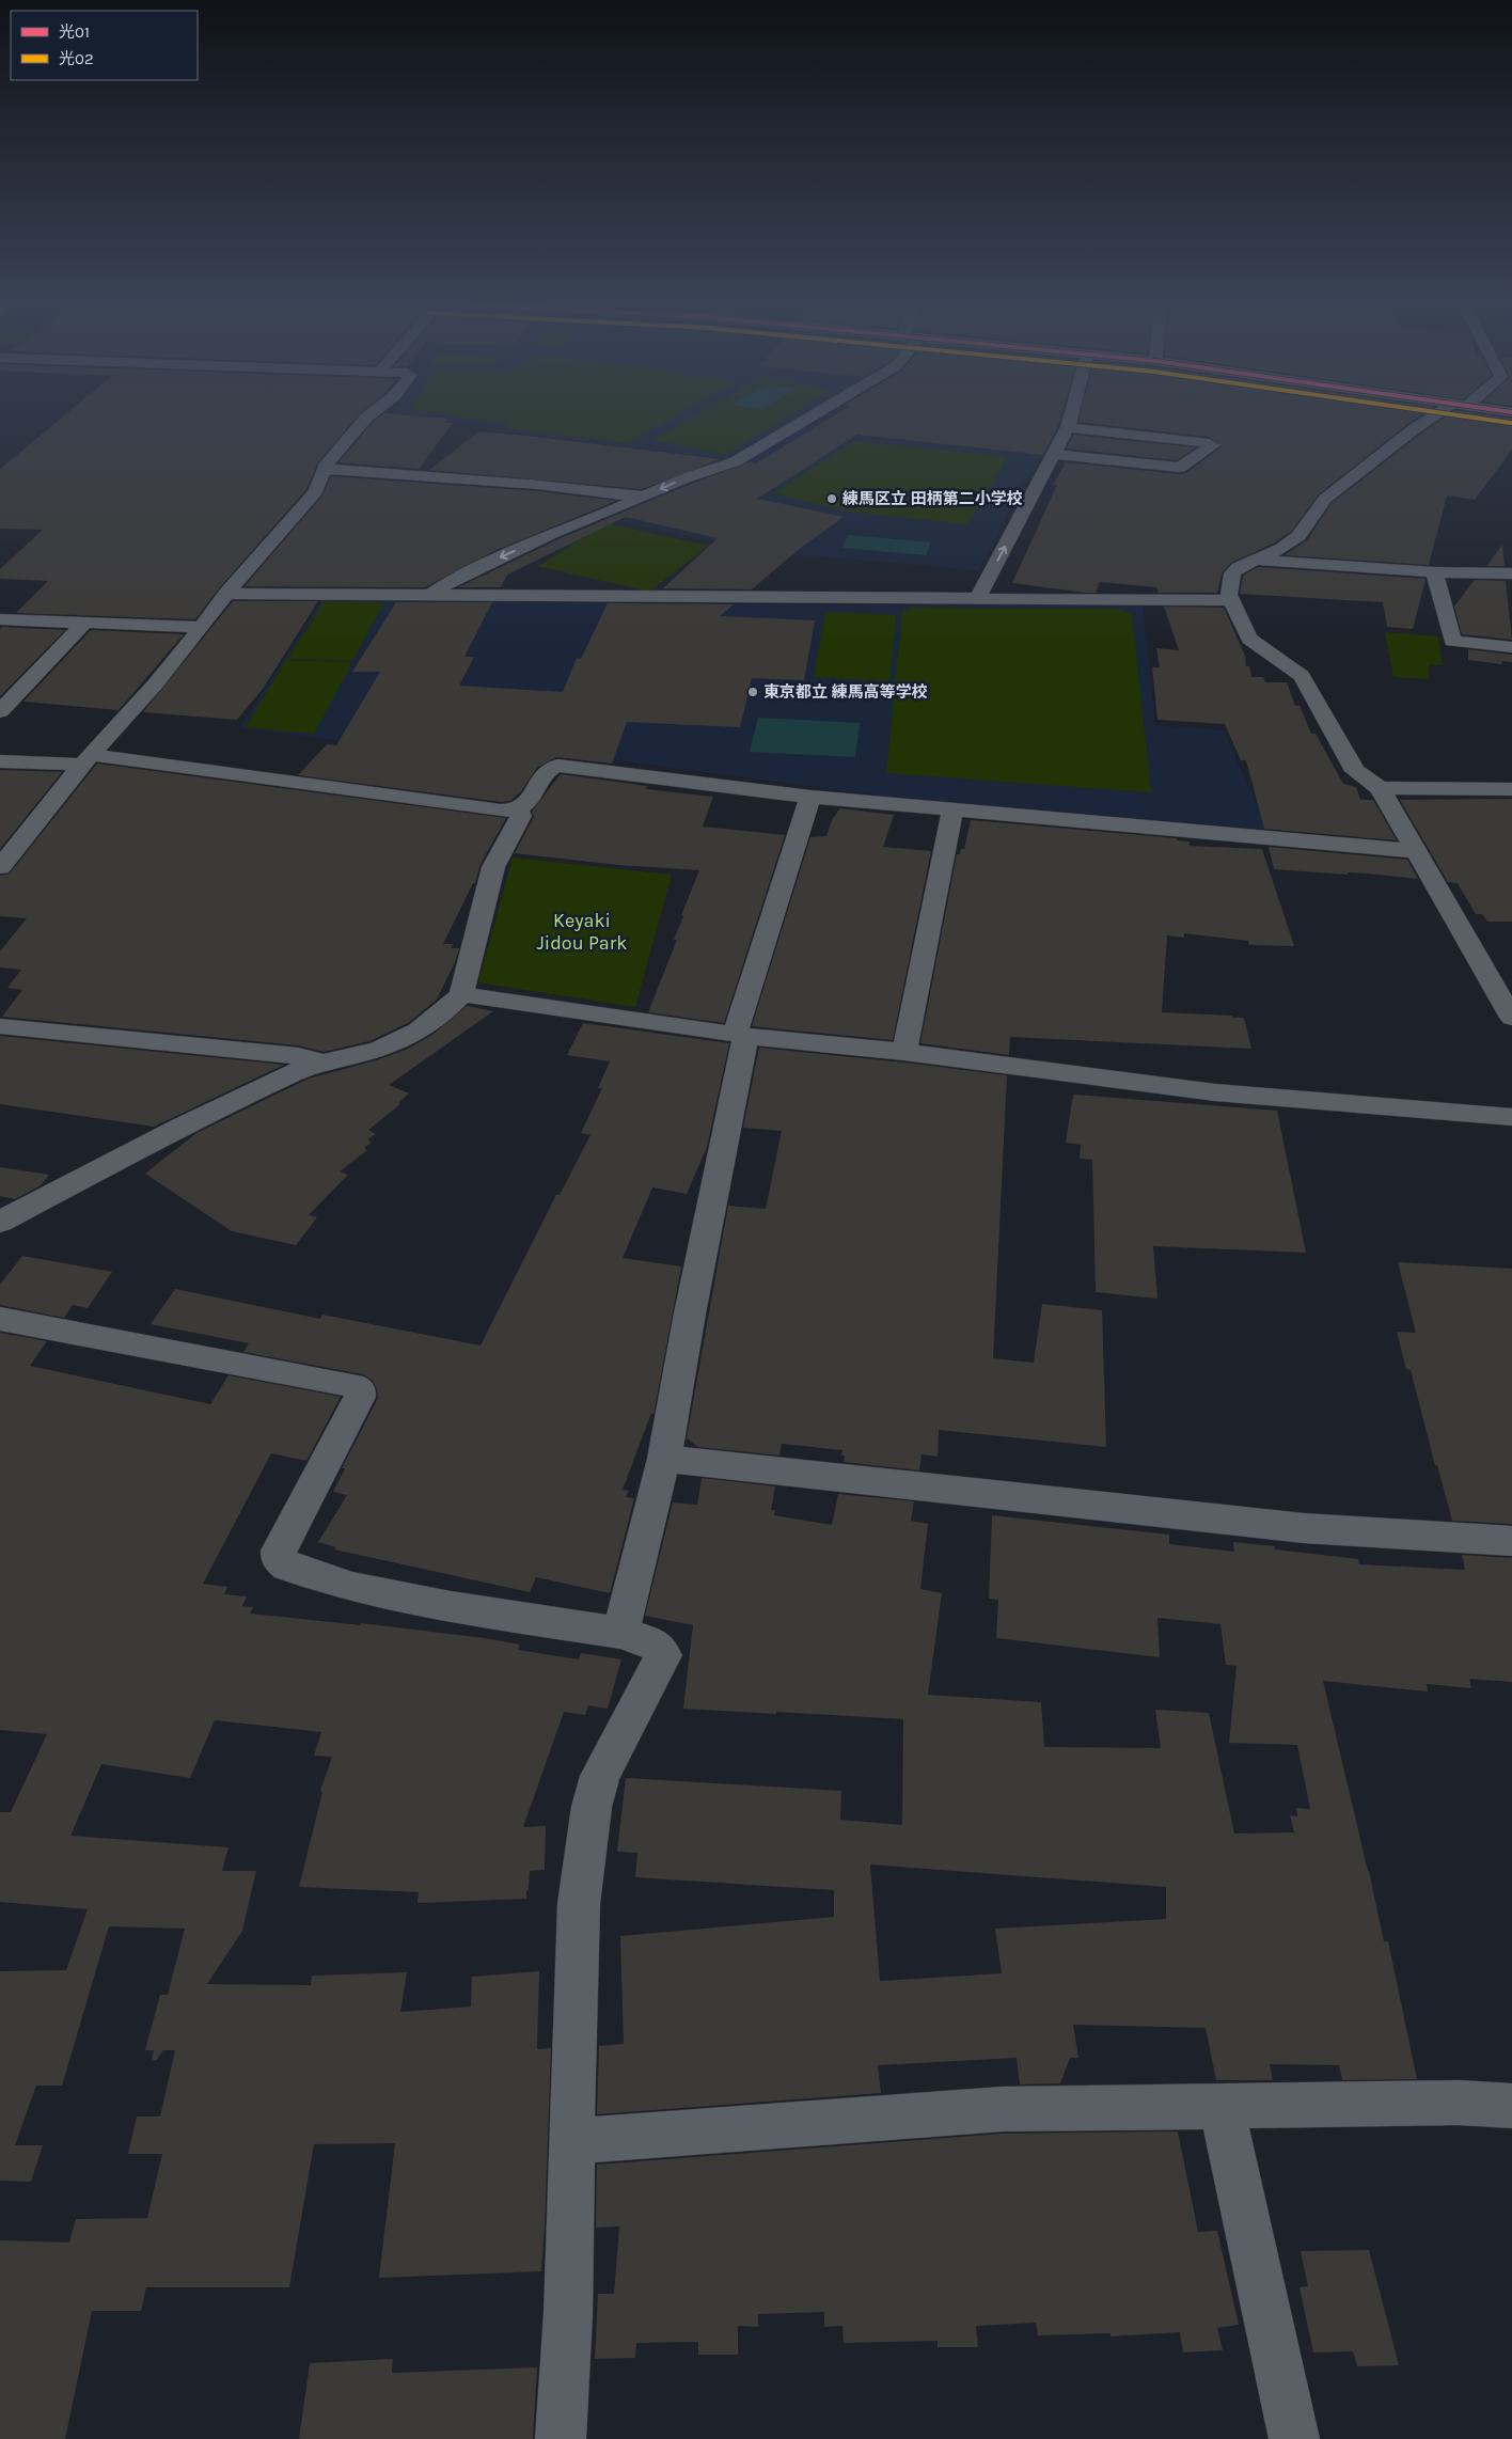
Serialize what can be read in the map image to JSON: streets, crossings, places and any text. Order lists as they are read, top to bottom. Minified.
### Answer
{"parks":["Keyaki Jidou Park"],"places":["練馬区立 田柄第二小学校","東京都立 練馬高等学校"],"lines":["transit line 光02"],"legend":["光01","光02"]}
